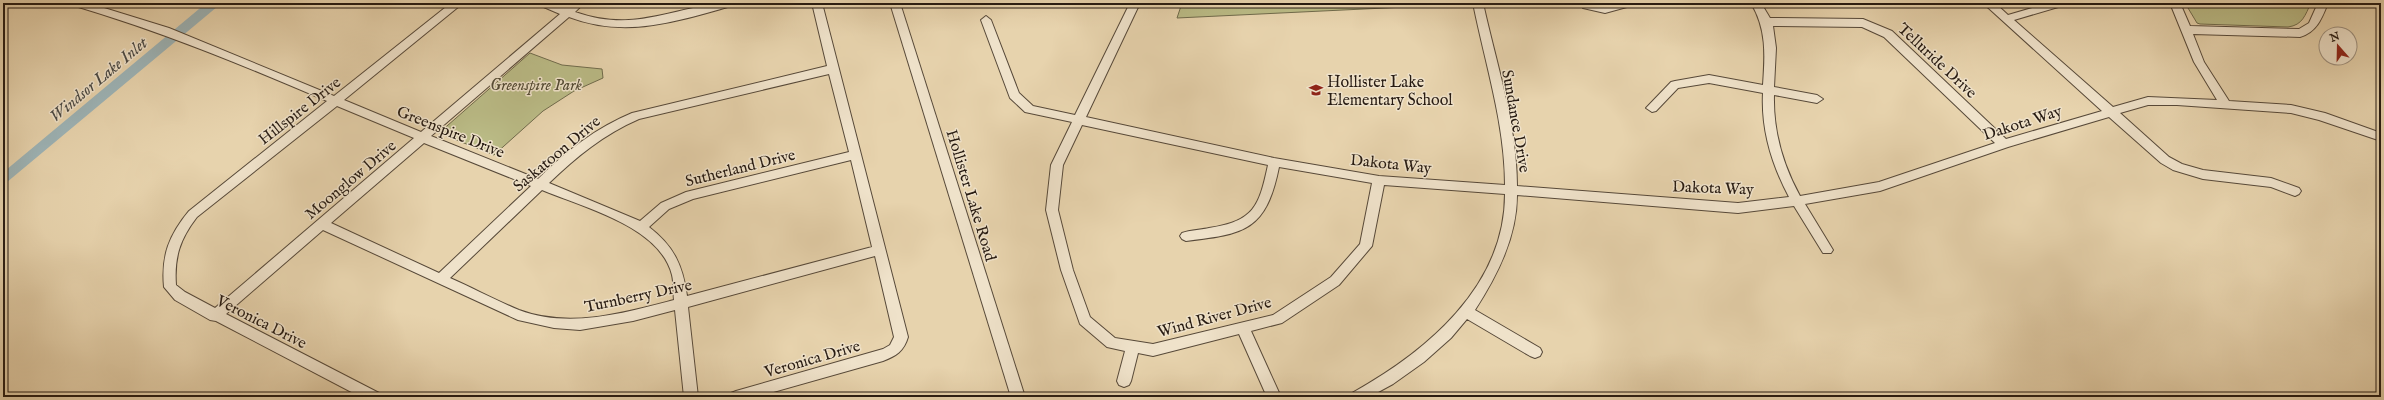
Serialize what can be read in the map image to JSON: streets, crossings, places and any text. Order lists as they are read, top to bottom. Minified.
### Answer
{"streets":{"street":["Telluride Drive","Hillspire Drive","Sundance Drive","Dakota Way","Greenspire Drive","Saskatoon Drive","Sutherland Drive","Moonglow Drive","Hollister Lake Road","Turnberry Drive","Wind River Drive","Veronica Drive"]},"crossings":[["Telluride Drive","Dakota Way"],["Hillspire Drive","Greenspire Drive"],["Hillspire Drive","Veronica Drive"],["Sundance Drive","Dakota Way"],["Dakota Way","Wind River Drive"],["Greenspire Drive","Saskatoon Drive"],["Greenspire Drive","Sutherland Drive"],["Greenspire Drive","Moonglow Drive"],["Greenspire Drive","Turnberry Drive"],["Saskatoon Drive","Turnberry Drive"],["Moonglow Drive","Turnberry Drive"],["Moonglow Drive","Veronica Drive"],["Turnberry Drive","Veronica Drive"]],"water":["Windsor Lake Inlet"],"parks":["Greenspire Park"],"places":{"school or university":["Hollister Lake Elementary School"]},"north":"top"}
